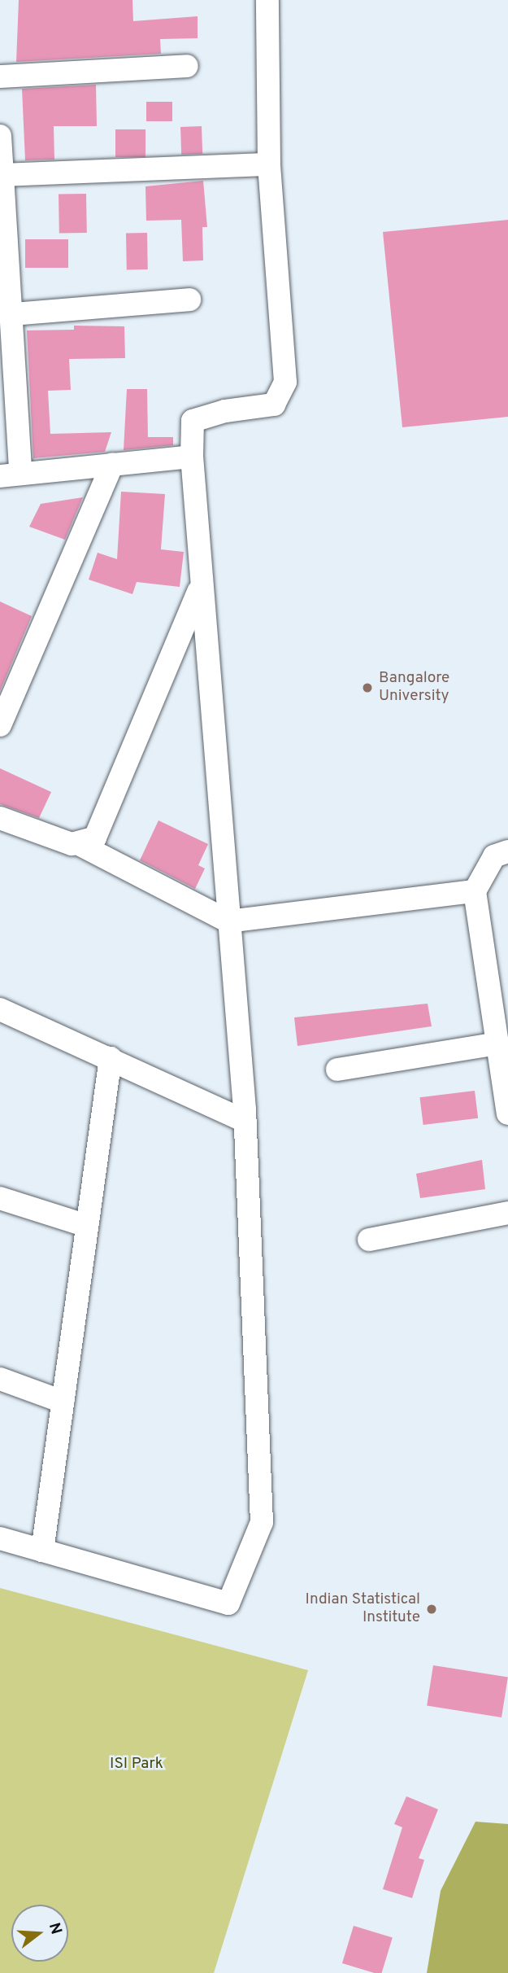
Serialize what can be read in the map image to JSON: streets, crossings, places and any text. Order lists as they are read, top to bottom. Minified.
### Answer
{"parks":["ISI Park"],"places":["Bangalore University","Indian Statistical Institute"],"north":"right"}
